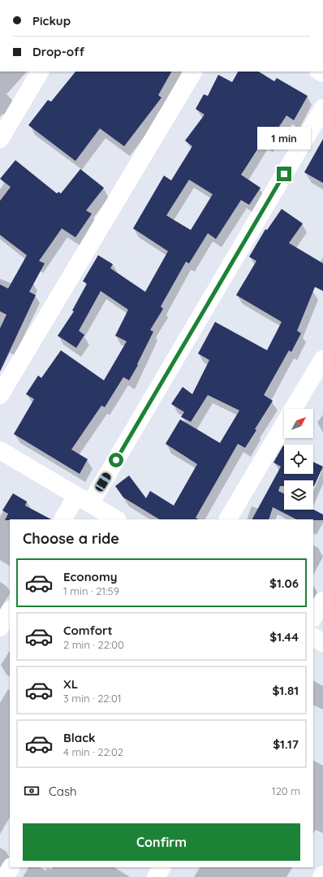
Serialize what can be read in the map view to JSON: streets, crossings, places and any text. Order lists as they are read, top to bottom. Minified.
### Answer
{"north":"top right","page":{"banner":["Pickup","Drop-off"],"bubble":"1 min","heading":"Choose a ride","list":[{"name":"Economy","note":"1 min · 21:59","value":"$1.06"},{"name":"Comfort","note":"2 min · 22:00","value":"$1.44"},{"name":"XL","note":"3 min · 22:01","value":"$1.81"},{"name":"Black","note":"4 min · 22:02","value":"$1.17"}],"pay":["Cash","120 m"],"buttons":"Confirm"}}
